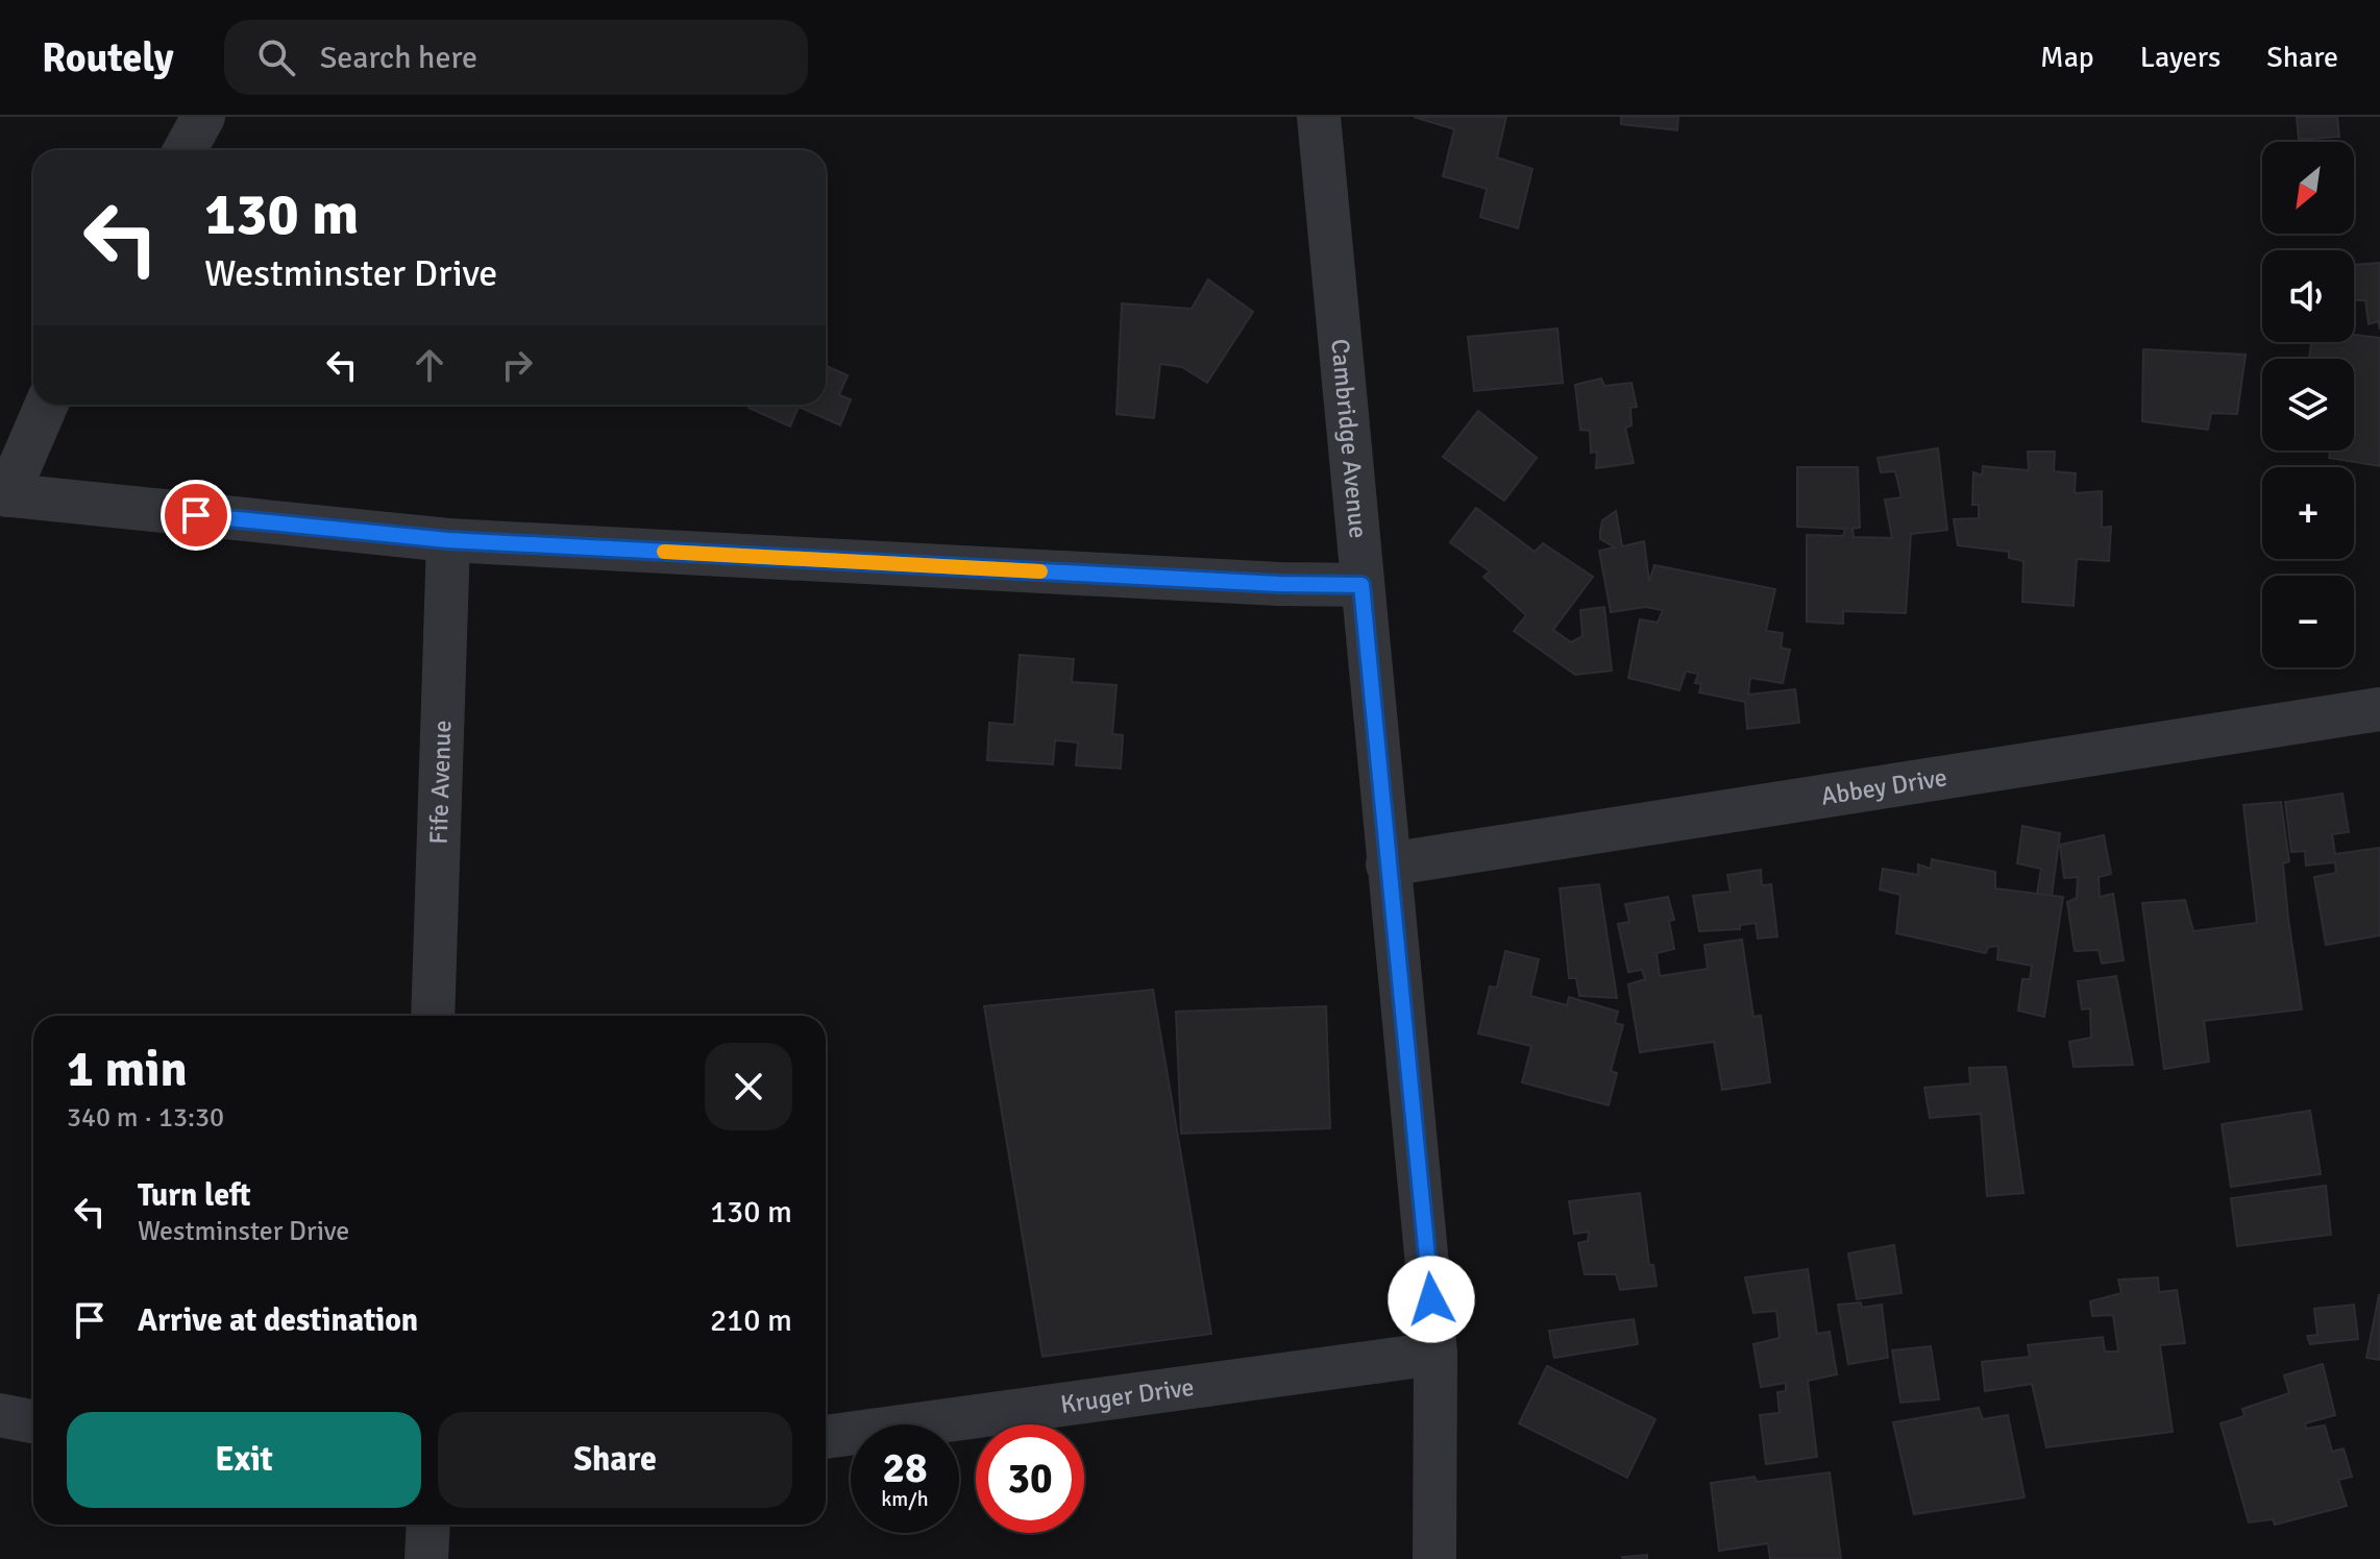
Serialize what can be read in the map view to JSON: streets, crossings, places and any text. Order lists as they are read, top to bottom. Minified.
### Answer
{"streets":{"street":["Cambridge Avenue","Fife Avenue","Abbey Drive","Kruger Drive"]},"crossings":[["Cambridge Avenue","Abbey Drive"],["Cambridge Avenue","Kruger Drive"]],"north":"bottom left","page":{"header":"Routely","search":"Search here","nav":["Map","Layers","Share"],"map_buttons":["+","−"],"turn":["130 m","Westminster Drive"],"heading":["1 min","340 m · 13:30"],"list":[{"name":"Turn left","note":"Westminster Drive","value":"130 m"},{"name":"Arrive at destination","value":"210 m"}],"buttons":["Exit","Share"],"speed":"28 km/h","limit":"30"}}
